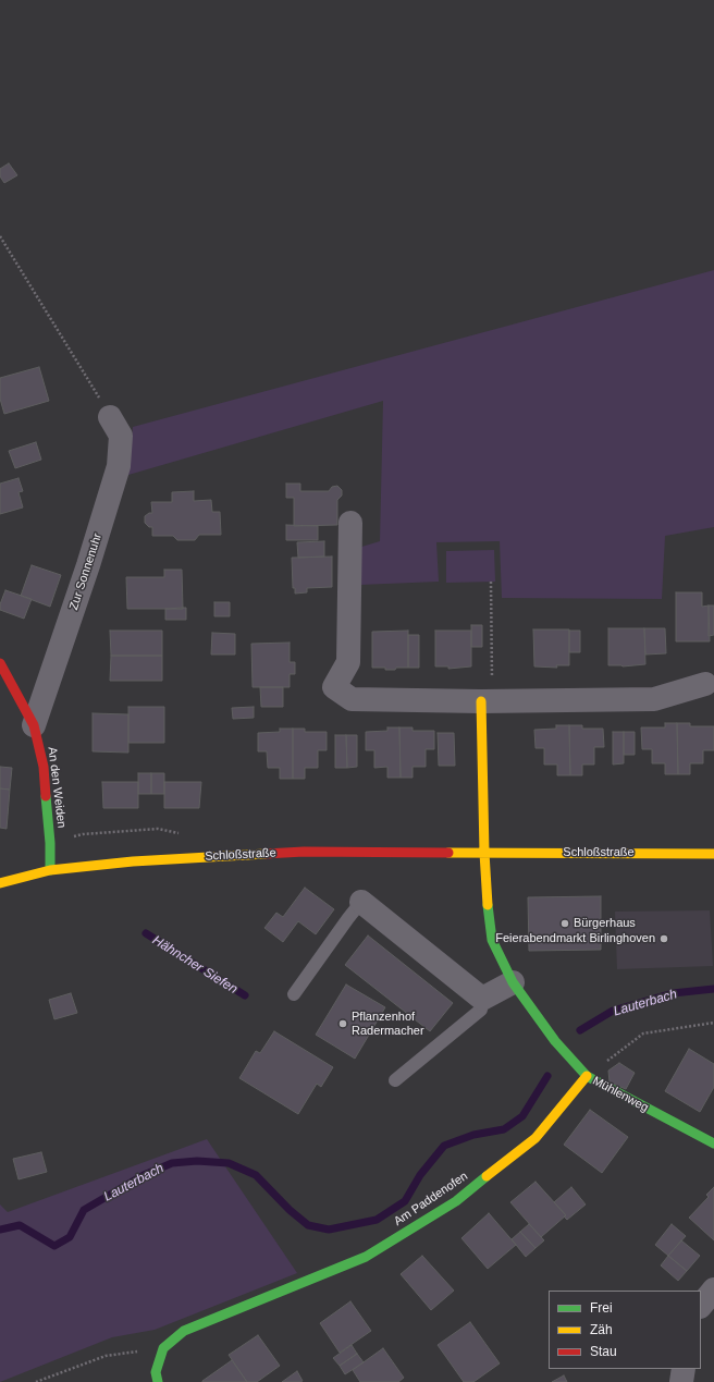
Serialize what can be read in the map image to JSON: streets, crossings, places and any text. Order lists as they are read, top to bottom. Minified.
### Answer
{"streets":{"street":["Zur Sonnenuhr","An den Weiden","Schloßstraße","Mühlenweg","Am Paddenofen"]},"crossings":[["Zur Sonnenuhr","An den Weiden"],["An den Weiden","Schloßstraße"],["Schloßstraße","Mühlenweg"],["Mühlenweg","Am Paddenofen"]],"water":["Hähncher Siefen","Lauterbach"],"places":["Bürgerhaus","Feierabendmarkt Birlinghoven","Pflanzenhof Radermacher"],"legend":["Frei","Zäh","Stau"]}
